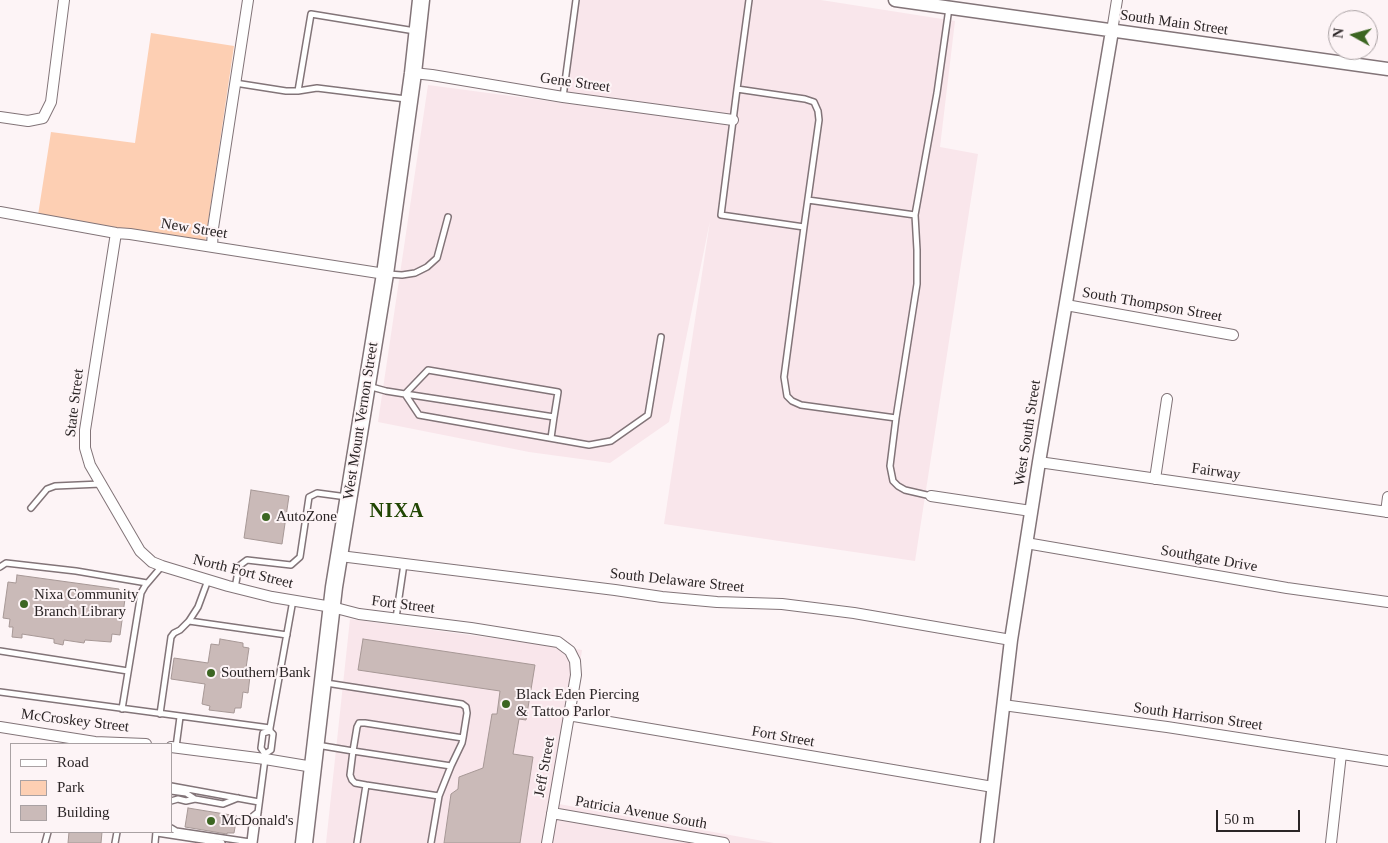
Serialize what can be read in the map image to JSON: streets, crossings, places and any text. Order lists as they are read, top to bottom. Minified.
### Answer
{"streets":{"main road":["West Mount Vernon Street"],"street":["South Main Street","Gene Street","New Street","South Thompson Street","State Street","West South Street","Fairway","Southgate Drive","North Fort Street","South Delaware Street","Fort Street","South Harrison Street","McCroskey Street","Jeff Street","Patricia Avenue South"]},"crossings":[["South Main Street","West South Street"],["Gene Street","West Mount Vernon Street"],["New Street","State Street"],["New Street","West Mount Vernon Street"],["South Thompson Street","West South Street"],["State Street","North Fort Street"],["West Mount Vernon Street","North Fort Street"],["West Mount Vernon Street","South Delaware Street"],["West Mount Vernon Street","Fort Street"],["West South Street","Fairway"],["West South Street","Southgate Drive"],["West South Street","South Delaware Street"],["West South Street","Fort Street"],["West South Street","South Harrison Street"],["North Fort Street","Fort Street"],["Fort Street","Jeff Street"],["Jeff Street","Patricia Avenue South"]],"districts":["NIXA"],"places":["AutoZone","Nixa Community Branch Library","Southern Bank","Black Eden Piercing & Tattoo Parlor","McDonald's"],"legend":["Road","Park","Building"],"scale_bar":"50 m","north":"left"}
